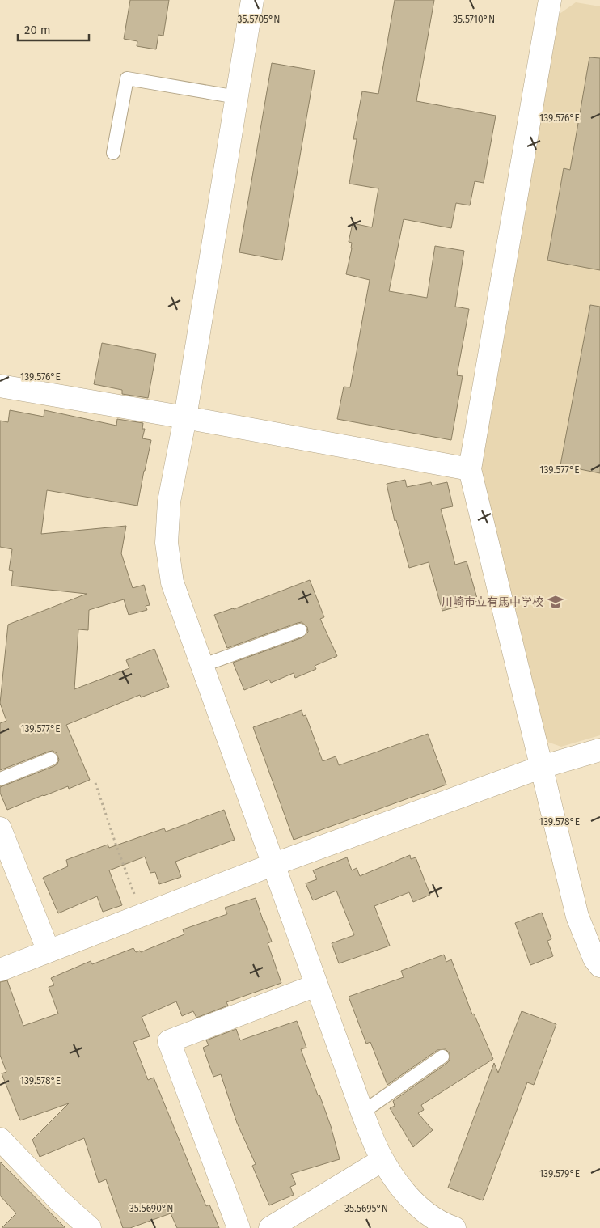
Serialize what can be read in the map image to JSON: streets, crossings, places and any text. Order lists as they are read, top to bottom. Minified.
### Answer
{"places":{"school or university":["川崎市立有馬中学校"]},"scale_bar":"20 m","coordinates":["35.5705°N","35.5710°N","139.576°E","139.577°E","139.578°E","139.579°E","35.5690°N","35.5695°N"]}
